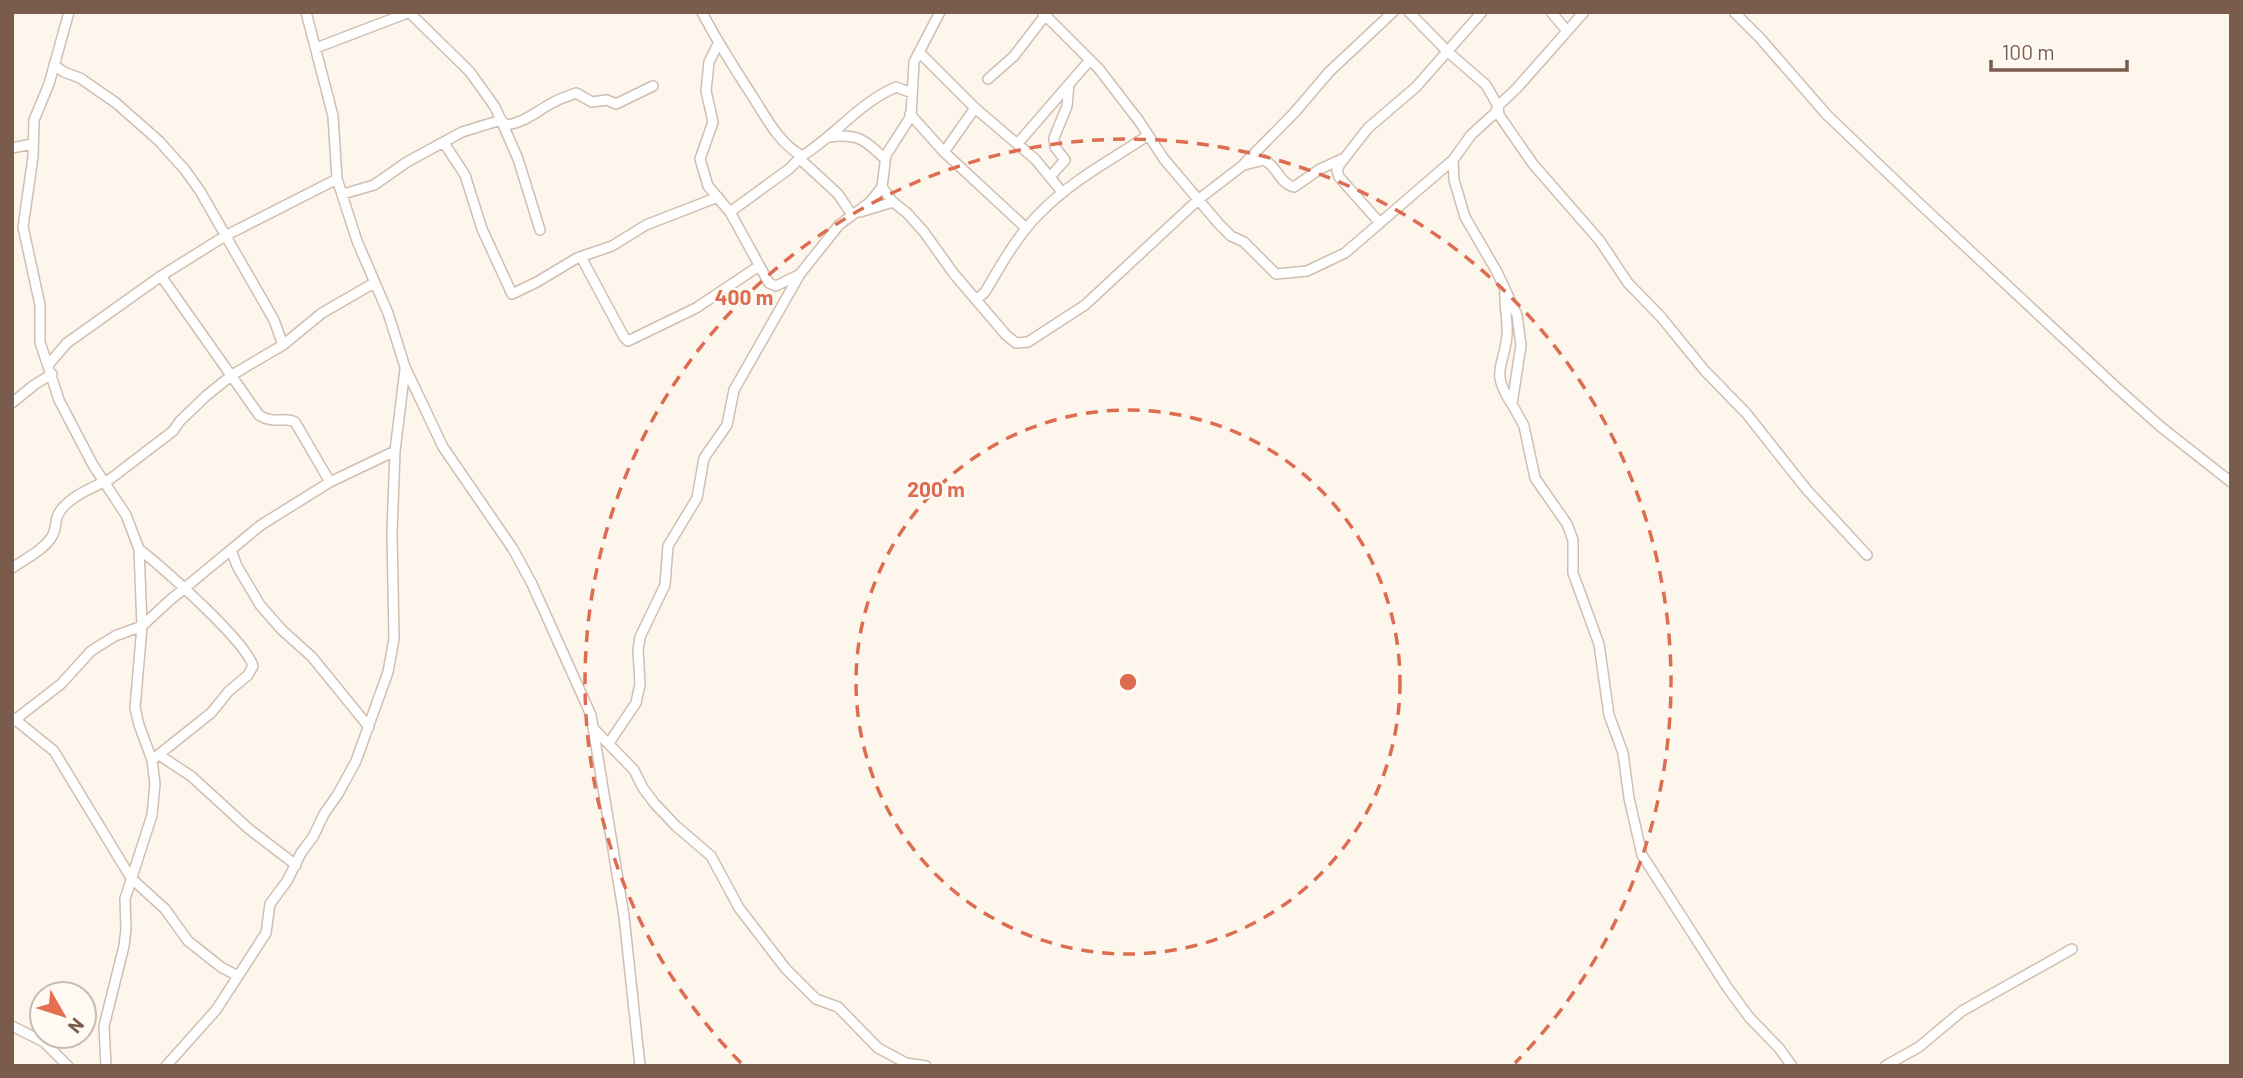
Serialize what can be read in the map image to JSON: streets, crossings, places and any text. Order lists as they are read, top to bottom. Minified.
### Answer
{"scale_bar":"100 m","north":"bottom right","rings":["400 m","200 m"]}
